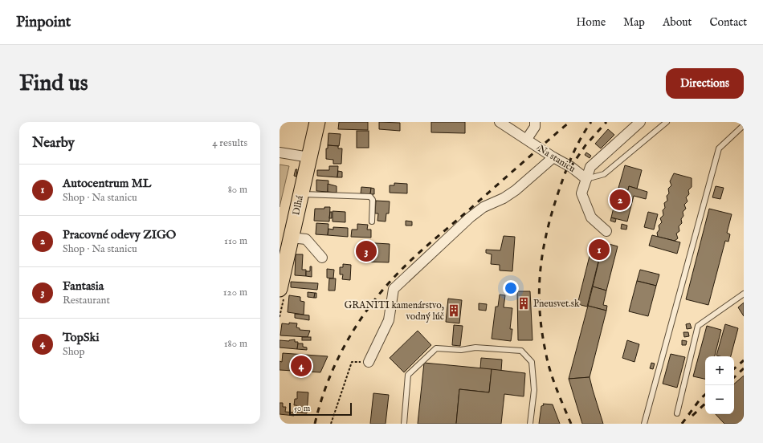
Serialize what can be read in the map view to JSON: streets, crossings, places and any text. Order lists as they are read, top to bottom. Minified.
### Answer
{"streets":{"main road":["Dlhá"],"street":["Na stanicu"]},"places":{"building":["Pneusvet.sk","GRANITI kamenárstvo, vodný lúč"]},"scale_bar":"50 m","page":{"header":"Pinpoint","nav":["Home","Map","About","Contact"],"buttons":"Directions","title":"Find us","heading":["Nearby","4 results"],"list":[{"mark":"1","name":"Autocentrum ML","note":"Shop · Na stanicu","value":"80 m"},{"mark":"2","name":"Pracovné odevy ZIGO","note":"Shop · Na stanicu","value":"110 m"},{"mark":"3","name":"Fantasia","note":"Restaurant","value":"120 m"},{"mark":"4","name":"TopSki","note":"Shop","value":"180 m"}],"pins":["2","1","3","4"],"map_buttons":["+","−"],"scale":"50 m"}}
